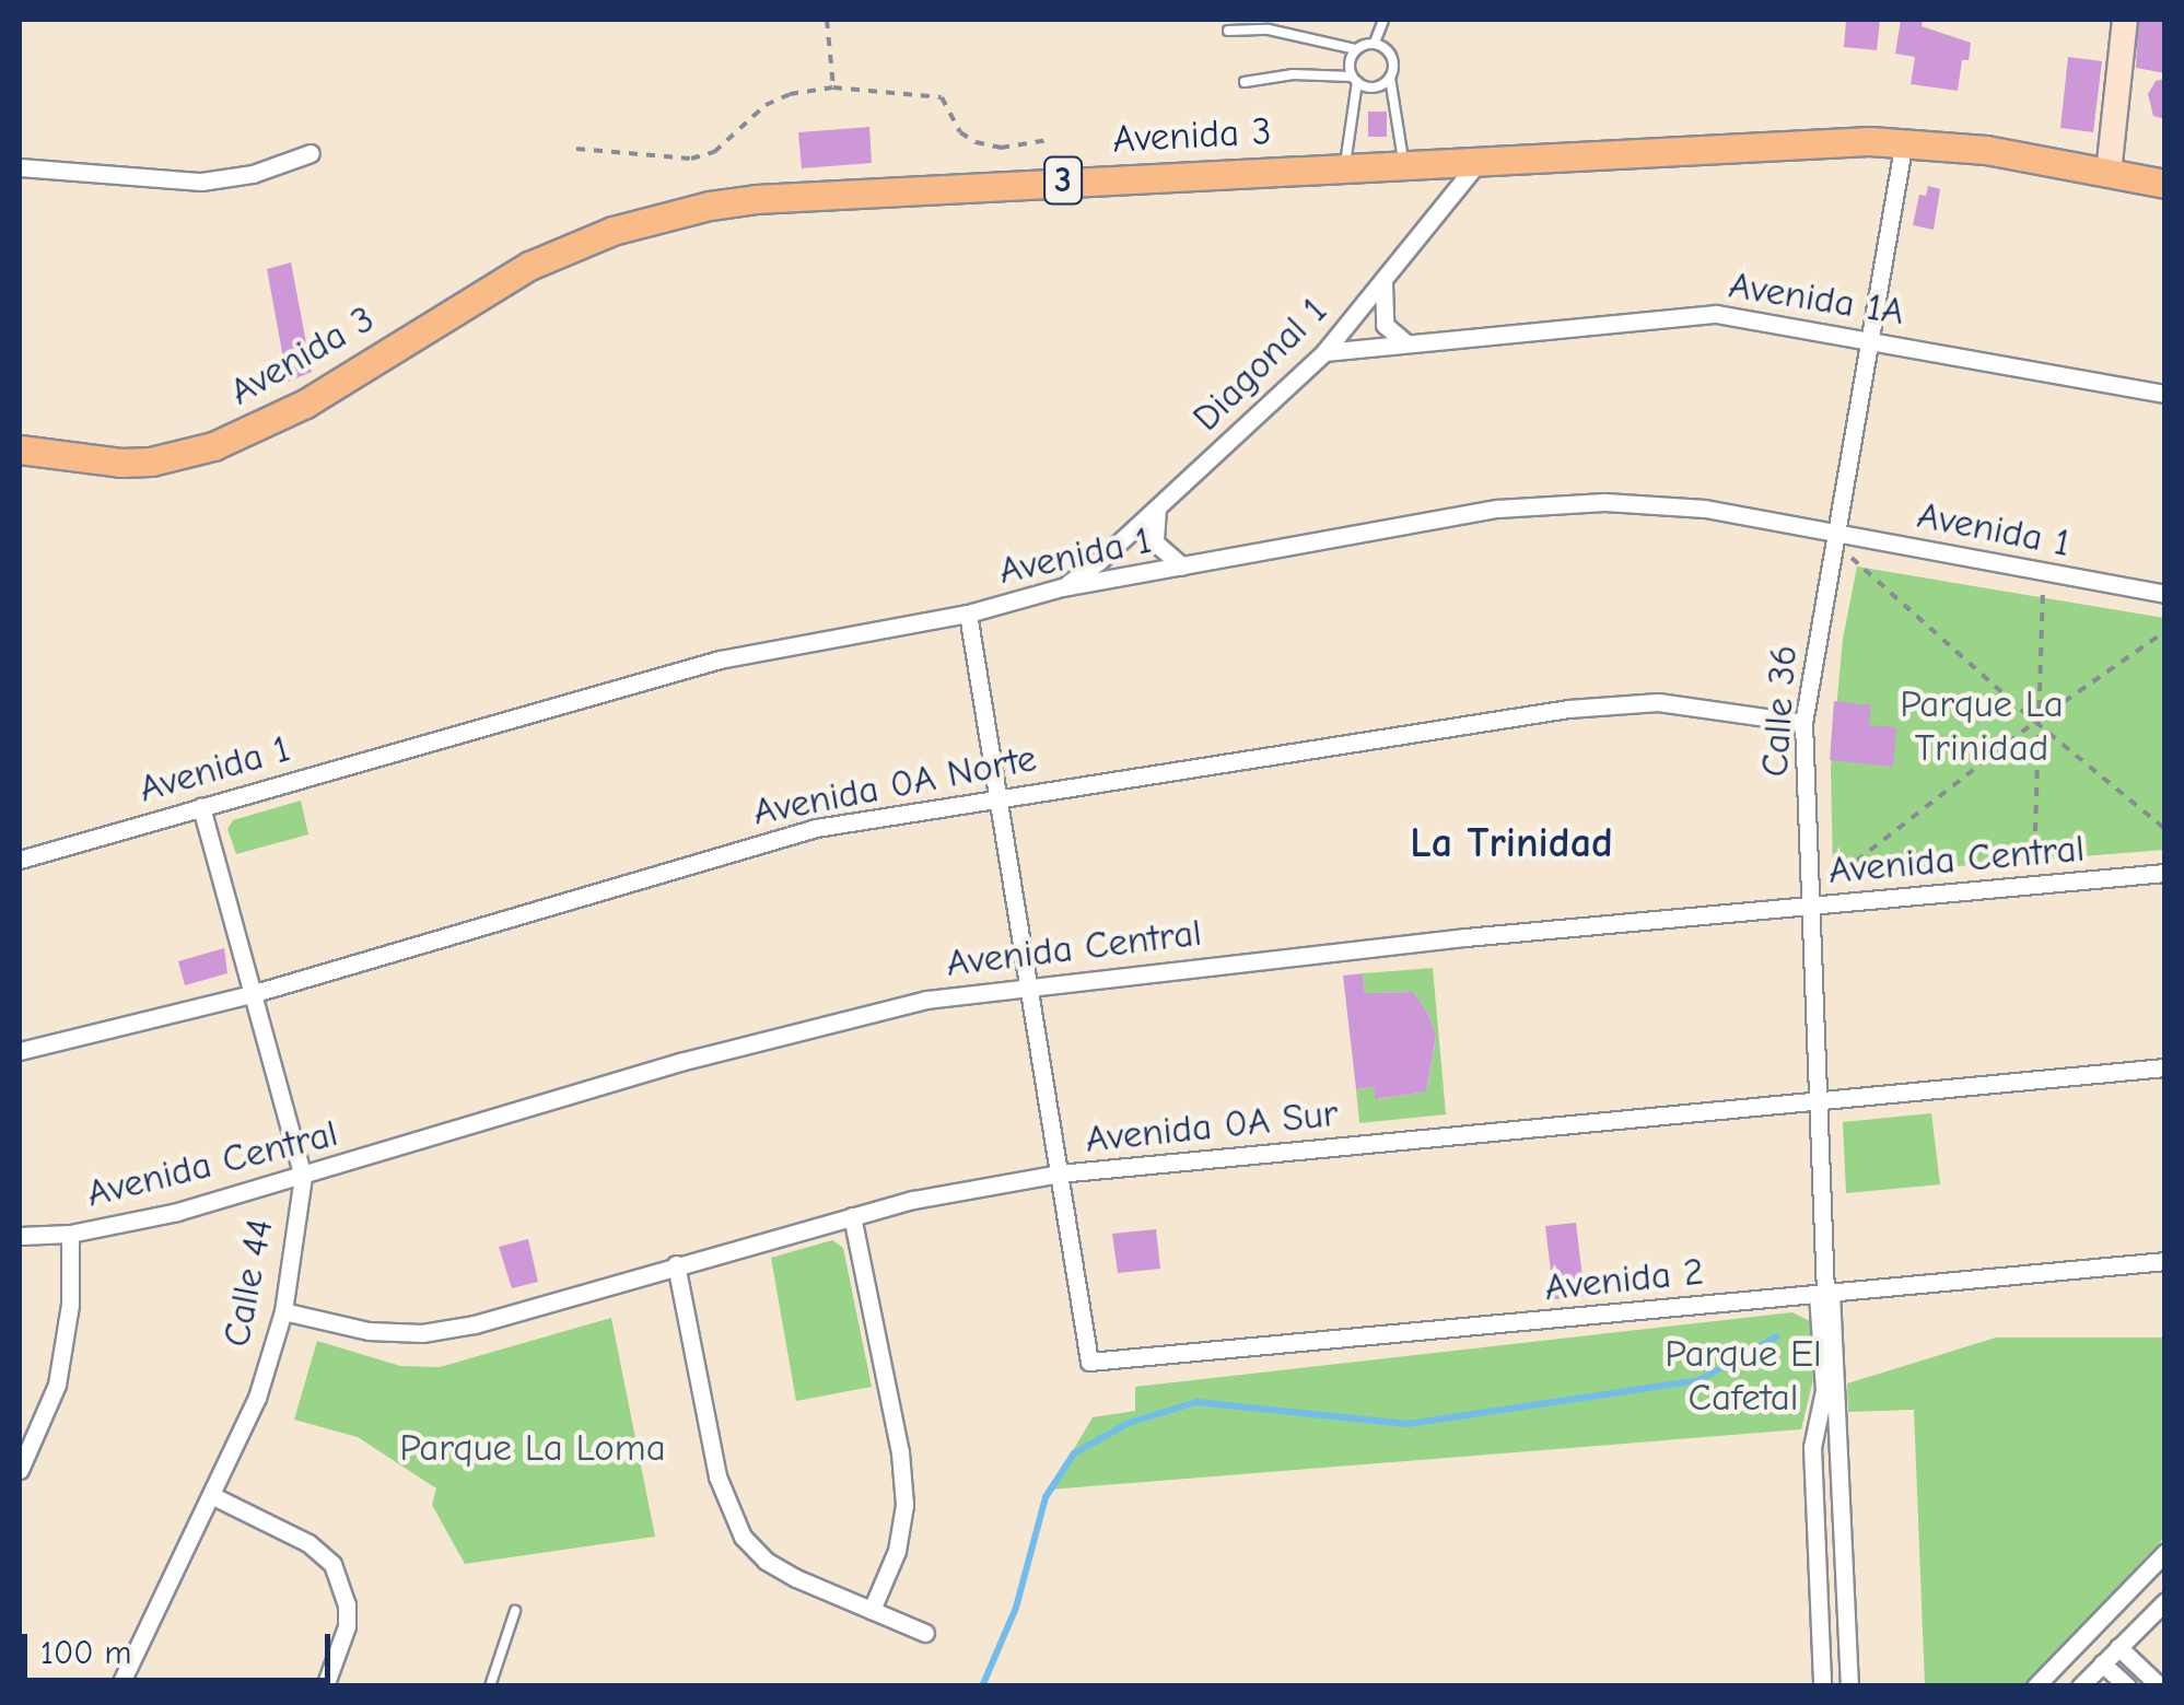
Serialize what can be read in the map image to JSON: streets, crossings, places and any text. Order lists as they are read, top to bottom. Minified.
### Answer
{"streets":{"main road":["Avenida 3","3"],"street":["Avenida 1A","Diagonal 1","Avenida 1","Calle 36","Avenida 0A Norte","Avenida Central","Avenida 0A Sur","Avenida 2","Calle 44"]},"crossings":[["Avenida 3","Diagonal 1"],["Avenida 3","Calle 36"],["Avenida 1A","Diagonal 1"],["Avenida 1A","Calle 36"],["Diagonal 1","Avenida 1"],["Avenida 1","Calle 36"],["Avenida 1","Calle 44"],["Calle 36","Avenida 0A Norte"],["Calle 36","Avenida Central"],["Calle 36","Avenida 0A Sur"],["Calle 36","Avenida 2"],["Avenida 0A Norte","Calle 44"],["Avenida Central","Calle 44"],["Avenida 0A Sur","Avenida 2"],["Avenida 0A Sur","Calle 44"]],"districts":["La Trinidad"],"parks":["Parque La Trinidad","Parque El Cafetal","Parque La Loma"],"scale_bar":"100 m"}
